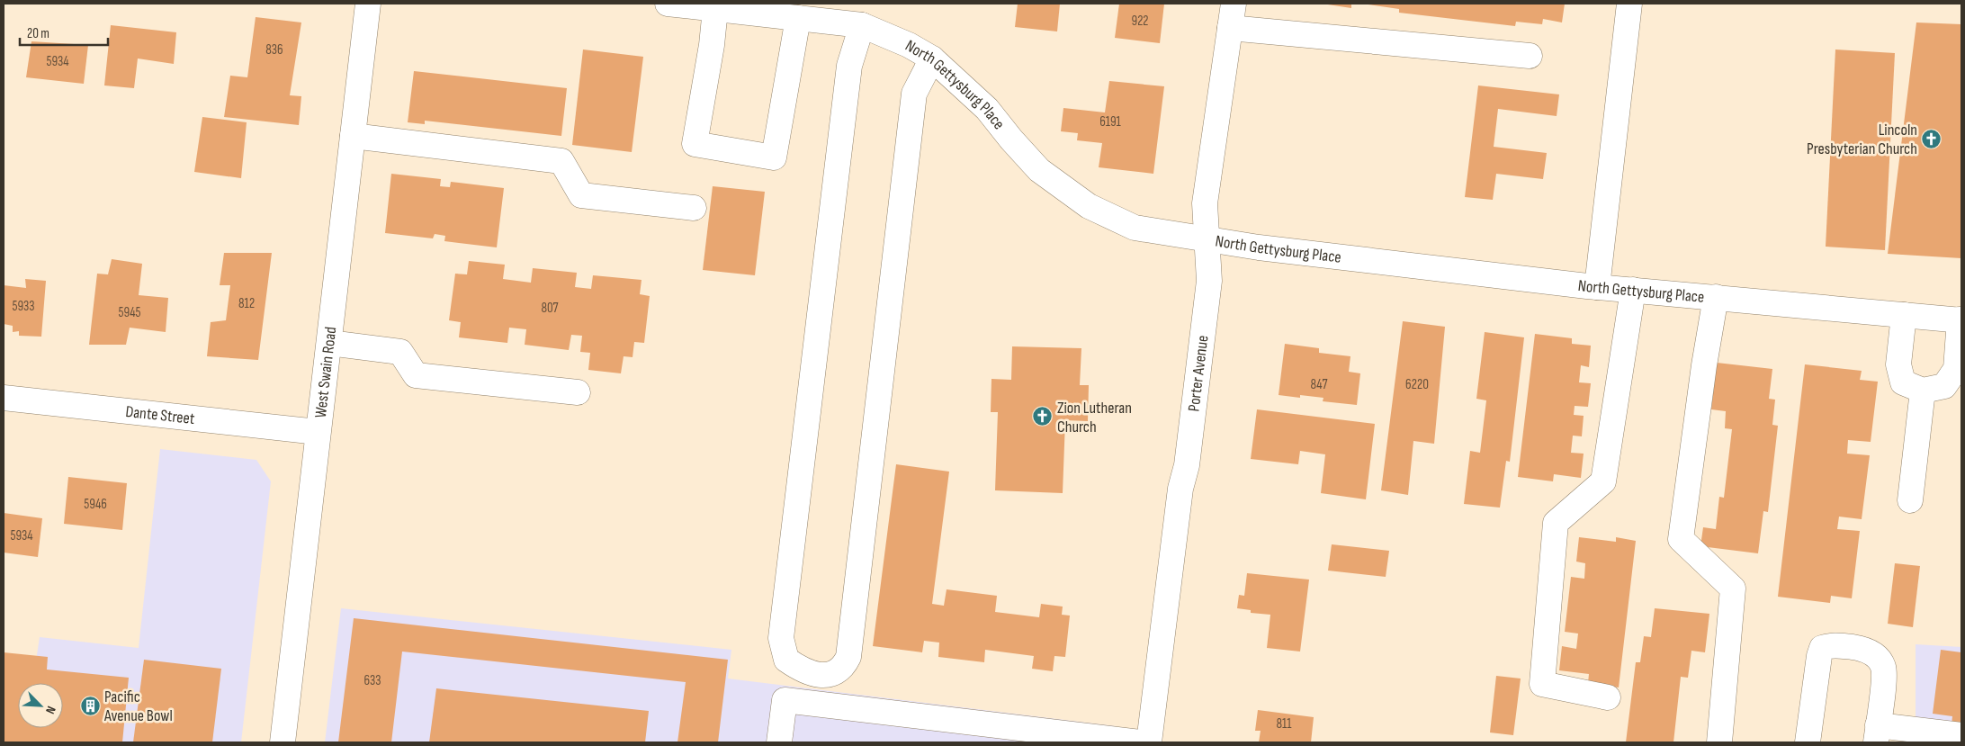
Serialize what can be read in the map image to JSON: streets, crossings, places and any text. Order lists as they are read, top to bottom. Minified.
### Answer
{"streets":{"street":["North Gettysburg Place","West Swain Road","Porter Avenue","Dante Street"]},"crossings":[["North Gettysburg Place","Porter Avenue"],["West Swain Road","Dante Street"]],"places":{"church":["Lincoln Presbyterian Church","Zion Lutheran Church"],"building":["Pacific Avenue Bowl"]},"house_numbers":["922","836","5934","6191","812","5933","807","5945","847","6220","5946","5934","633","811"],"scale_bar":"20 m","north":"bottom right"}
